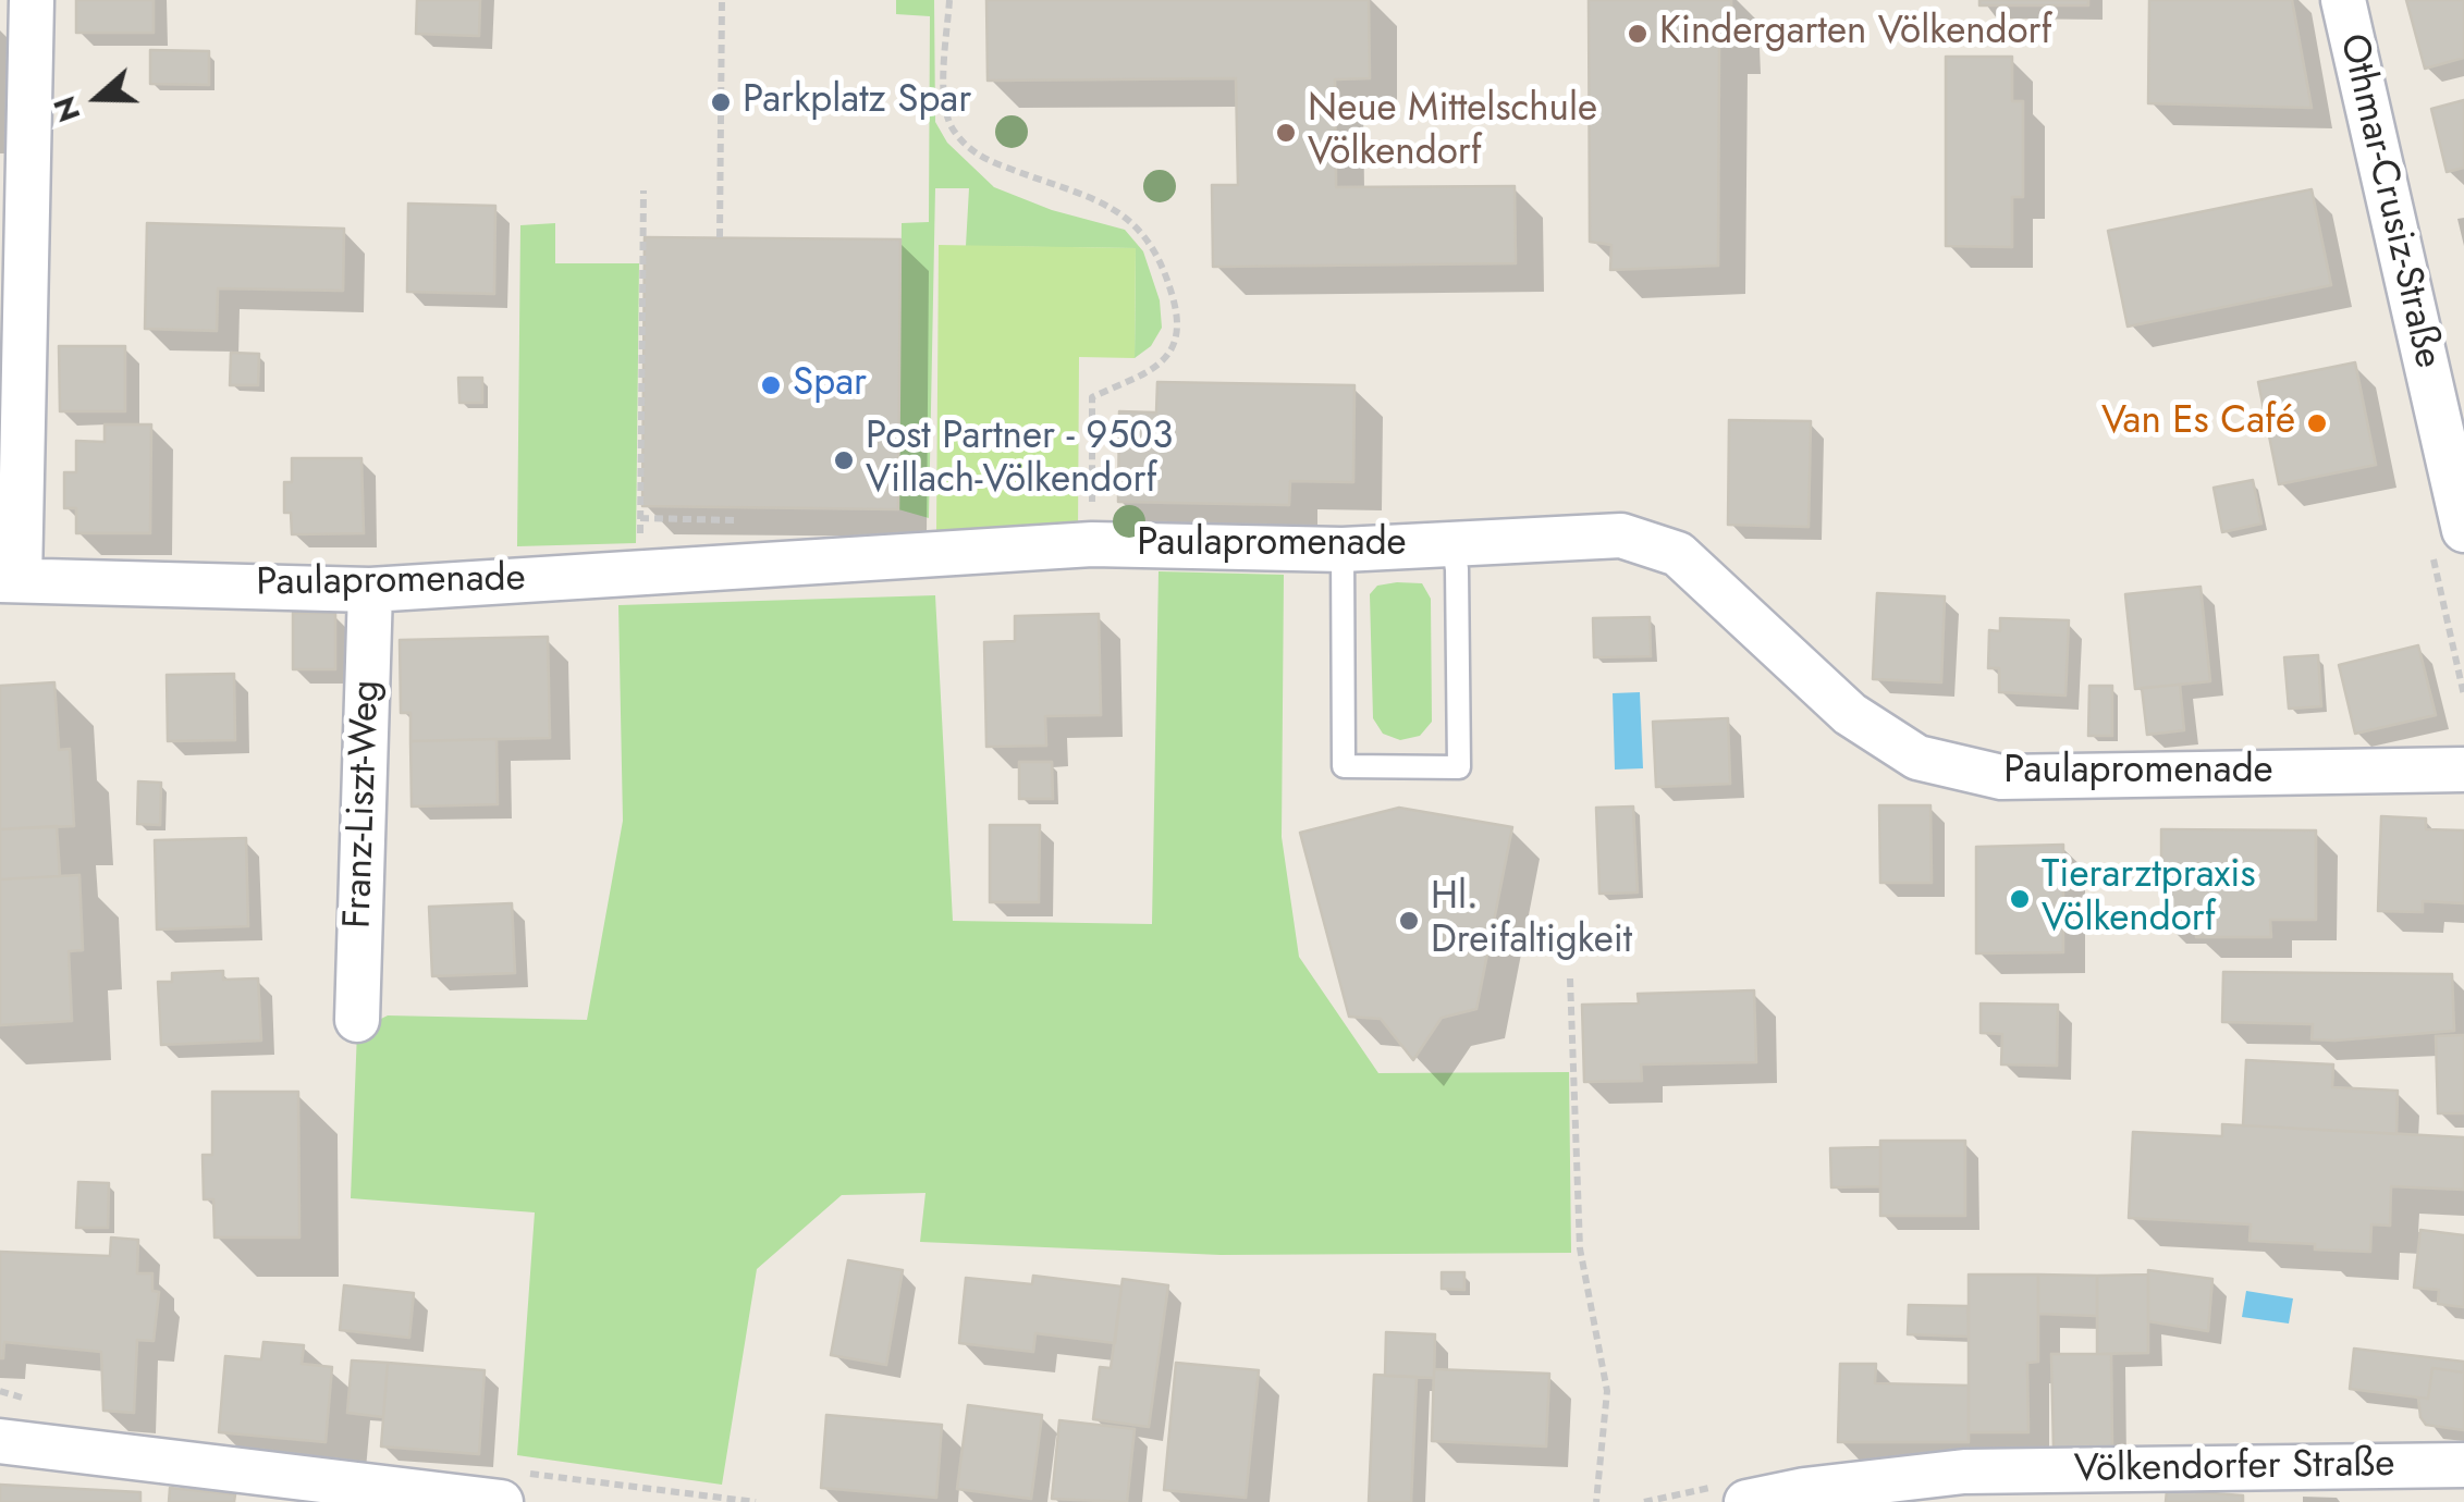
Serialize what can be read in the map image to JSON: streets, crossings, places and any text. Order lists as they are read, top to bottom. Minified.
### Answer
{"streets":{"street":["Othmar-Crusiz-Straße","Paulapromenade","Franz-Liszt-Weg","Völkendorfer Straße"]},"crossings":[["Paulapromenade","Franz-Liszt-Weg"]],"places":["Kindergarten Völkendorf","Parkplatz Spar","Neue Mittelschule Völkendorf","Spar","Van Es Café","Post Partner - 9503 Villach-Völkendorf","Tierarztpraxis Völkendorf","Hl. Dreifaltigkeit"],"north":"left"}
